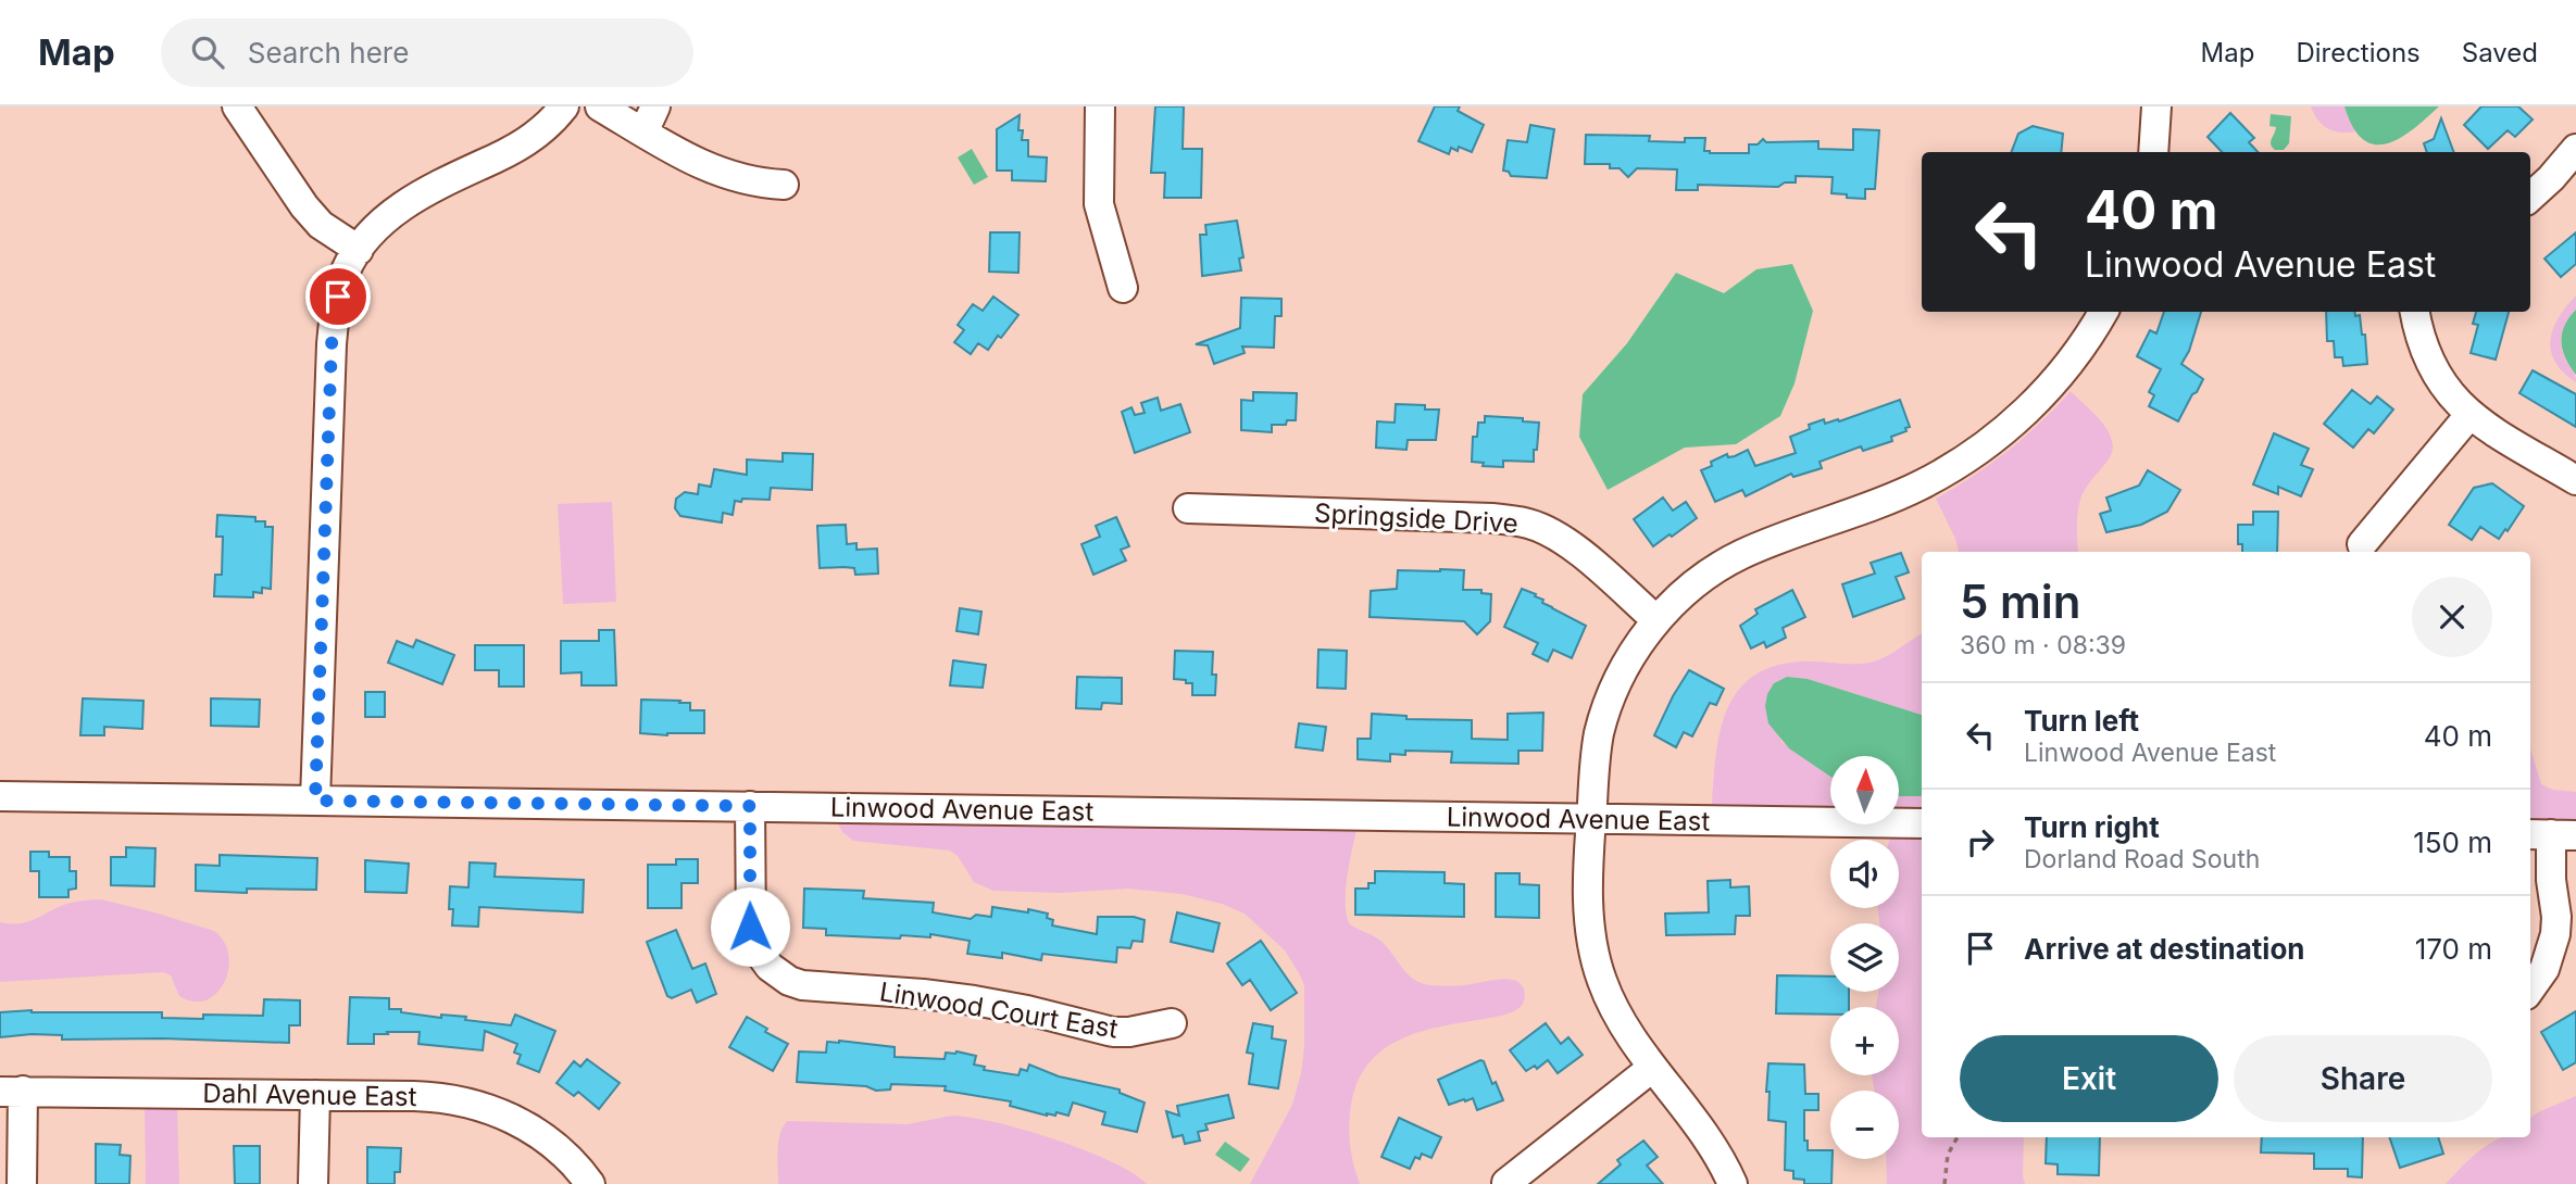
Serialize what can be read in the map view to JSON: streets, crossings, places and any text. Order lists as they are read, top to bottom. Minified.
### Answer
{"streets":{"street":["Springside Drive","Linwood Avenue East","Linwood Court East","Dahl Avenue East"]},"crossings":[["Linwood Avenue East","Linwood Court East"]],"north":"top","page":{"header":"Map","search":"Search here","nav":["Map","Directions","Saved"],"turn":["40 m","Linwood Avenue East"],"heading":["5 min","360 m · 08:39"],"list":[{"name":"Turn left","note":"Linwood Avenue East","value":"40 m"},{"name":"Turn right","note":"Dorland Road South","value":"150 m"},{"name":"Arrive at destination","value":"170 m"}],"map_buttons":["+","−"],"buttons":["Exit","Share"]}}
